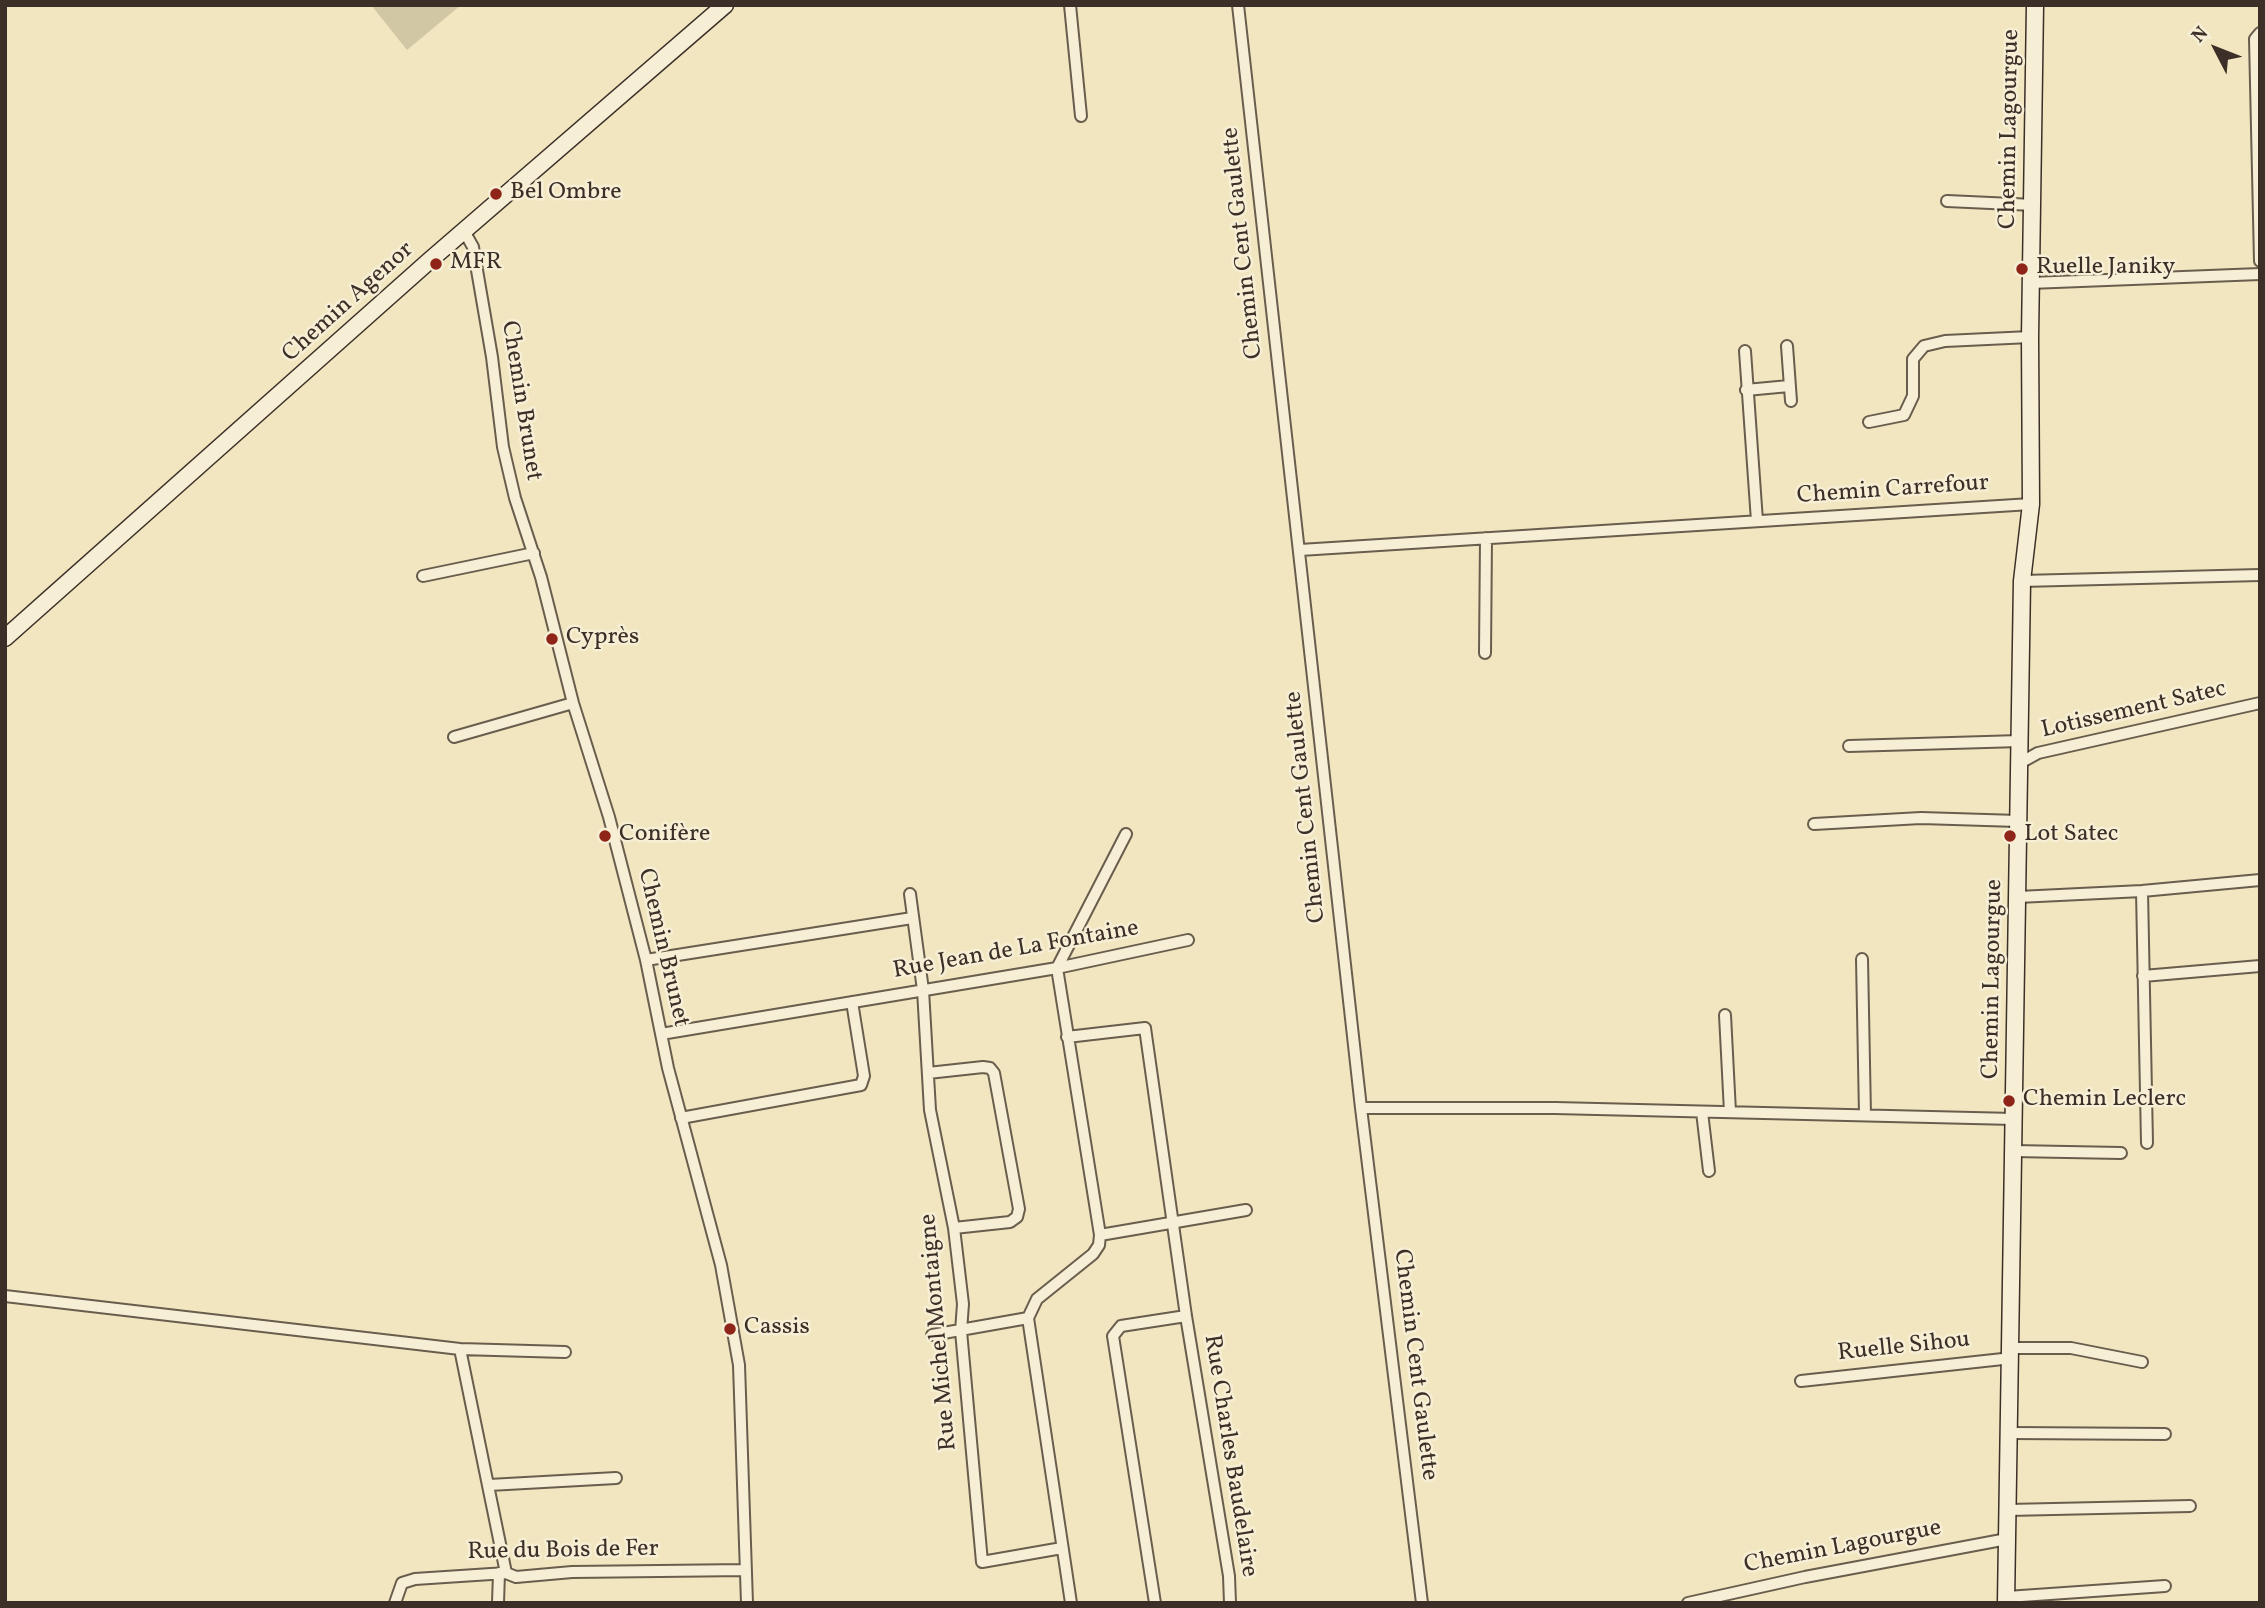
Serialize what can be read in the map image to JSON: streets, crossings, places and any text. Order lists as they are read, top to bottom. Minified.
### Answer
{"streets":{"street":["Chemin Lagourgue","Chemin Cent Gaulette","Chemin Agenor","Chemin Brunet","Chemin Carrefour","Lotissement Satec","Rue Jean de La Fontaine","Rue Michel Montaigne","Ruelle Sihou","Rue Charles Baudelaire","Rue du Bois de Fer"]},"crossings":[["Chemin Lagourgue","Chemin Carrefour"],["Chemin Lagourgue","Lotissement Satec"],["Chemin Lagourgue","Ruelle Sihou"],["Chemin Cent Gaulette","Chemin Carrefour"],["Chemin Agenor","Chemin Brunet"],["Chemin Brunet","Rue Jean de La Fontaine"],["Chemin Brunet","Rue du Bois de Fer"],["Rue Jean de La Fontaine","Rue Michel Montaigne"]],"places":["Bel Ombre","MFR","Ruelle Janiky","Cyprès","Conifère","Lot Satec","Chemin Leclerc","Cassis"],"north":"top left"}
